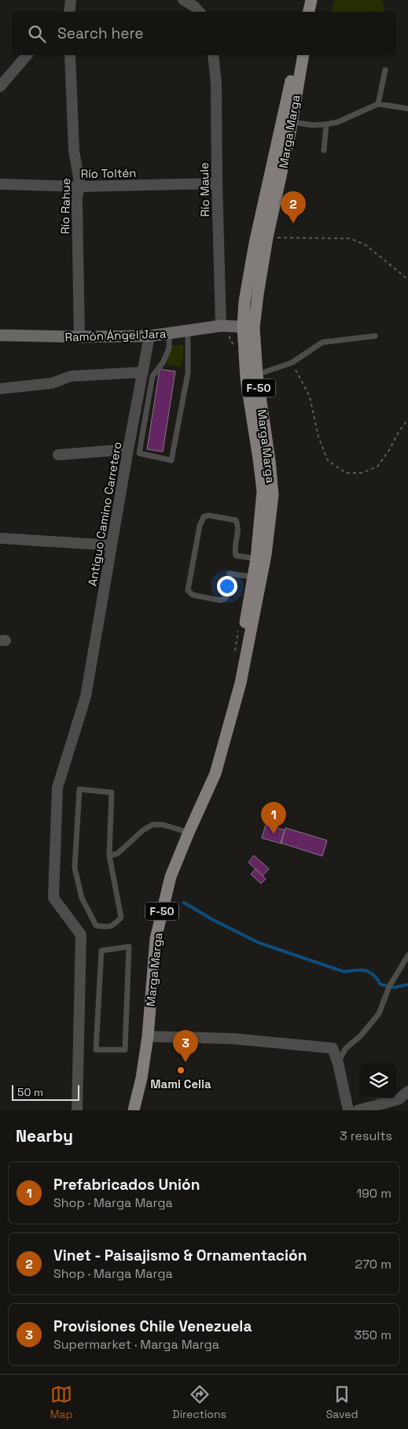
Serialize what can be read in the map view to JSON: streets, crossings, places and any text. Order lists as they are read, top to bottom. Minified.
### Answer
{"streets":{"main road":["Marga Marga","Ramón Ángel Jara","F-50"],"street":["Río Toltén","Río Maule","Río Rahue","Antiguo Camino Carretero"]},"crossings":[["Marga Marga","Ramón Ángel Jara"],["Río Toltén","Río Maule"],["Río Toltén","Río Rahue"],["Río Maule","Ramón Ángel Jara"],["Río Rahue","Ramón Ángel Jara"],["Ramón Ángel Jara","Antiguo Camino Carretero"]],"places":["Mami Celia"],"scale_bar":"50 m","page":{"search":"Search here","pins":["2","1","3"],"scale":"50 m","heading":["Nearby","3 results"],"list":[{"mark":"1","name":"Prefabricados Unión","note":"Shop · Marga Marga","value":"190 m"},{"mark":"2","name":"Vinet - Paisajismo & Ornamentación","note":"Shop · Marga Marga","value":"270 m"},{"mark":"3","name":"Provisiones Chile Venezuela","note":"Supermarket · Marga Marga","value":"350 m"}],"nav":["Map","Directions","Saved"]}}
